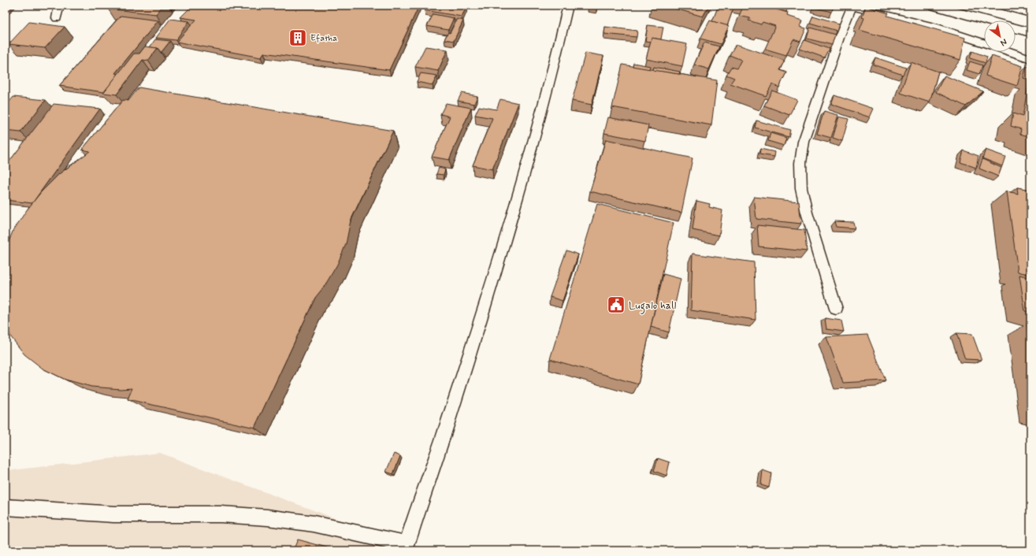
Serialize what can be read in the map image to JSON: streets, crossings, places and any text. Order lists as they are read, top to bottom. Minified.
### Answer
{"places":{"building":["Efatha"],"public building":["Lugalo hall"]},"north":"bottom right"}
